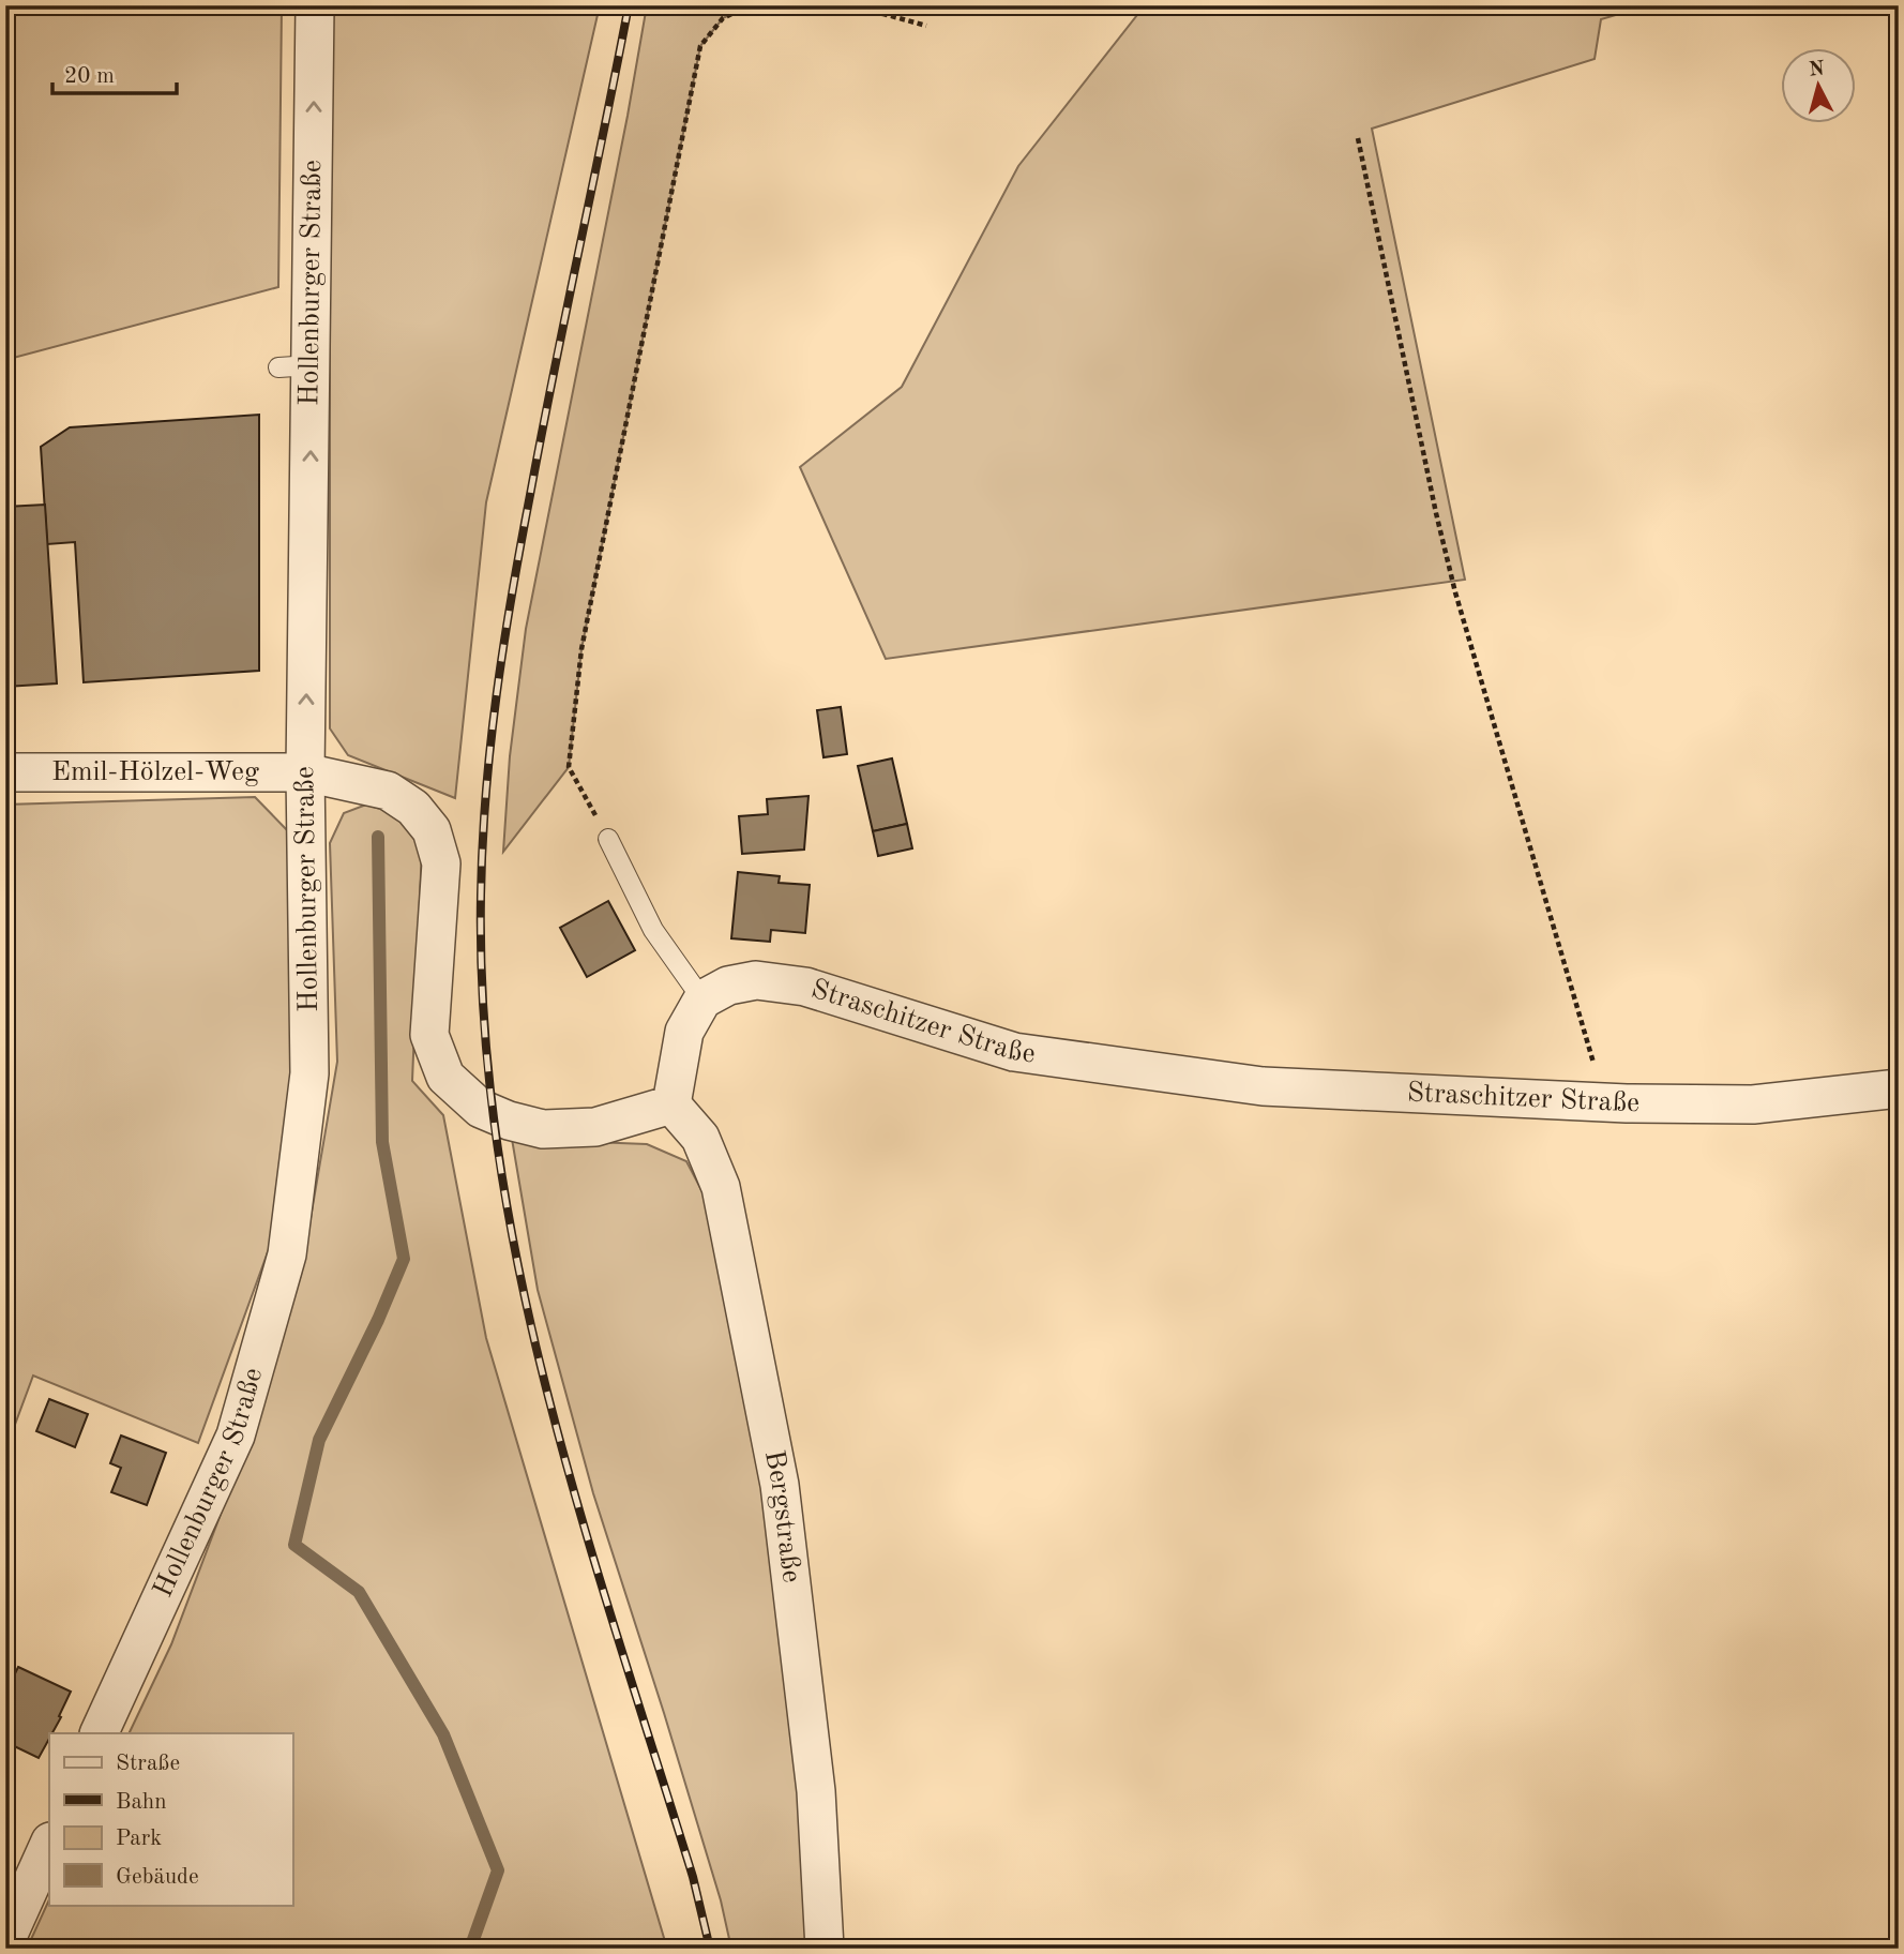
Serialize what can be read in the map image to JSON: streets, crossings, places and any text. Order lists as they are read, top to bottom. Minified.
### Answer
{"streets":{"street":["Hollenburger Straße","Emil-Hölzel-Weg","Straschitzer Straße","Bergstraße"]},"crossings":[["Hollenburger Straße","Emil-Hölzel-Weg"]],"one_way":["Hollenburger Straße"],"legend":["Straße","Bahn","Park","Gebäude"],"scale_bar":"20 m","north":"top"}
